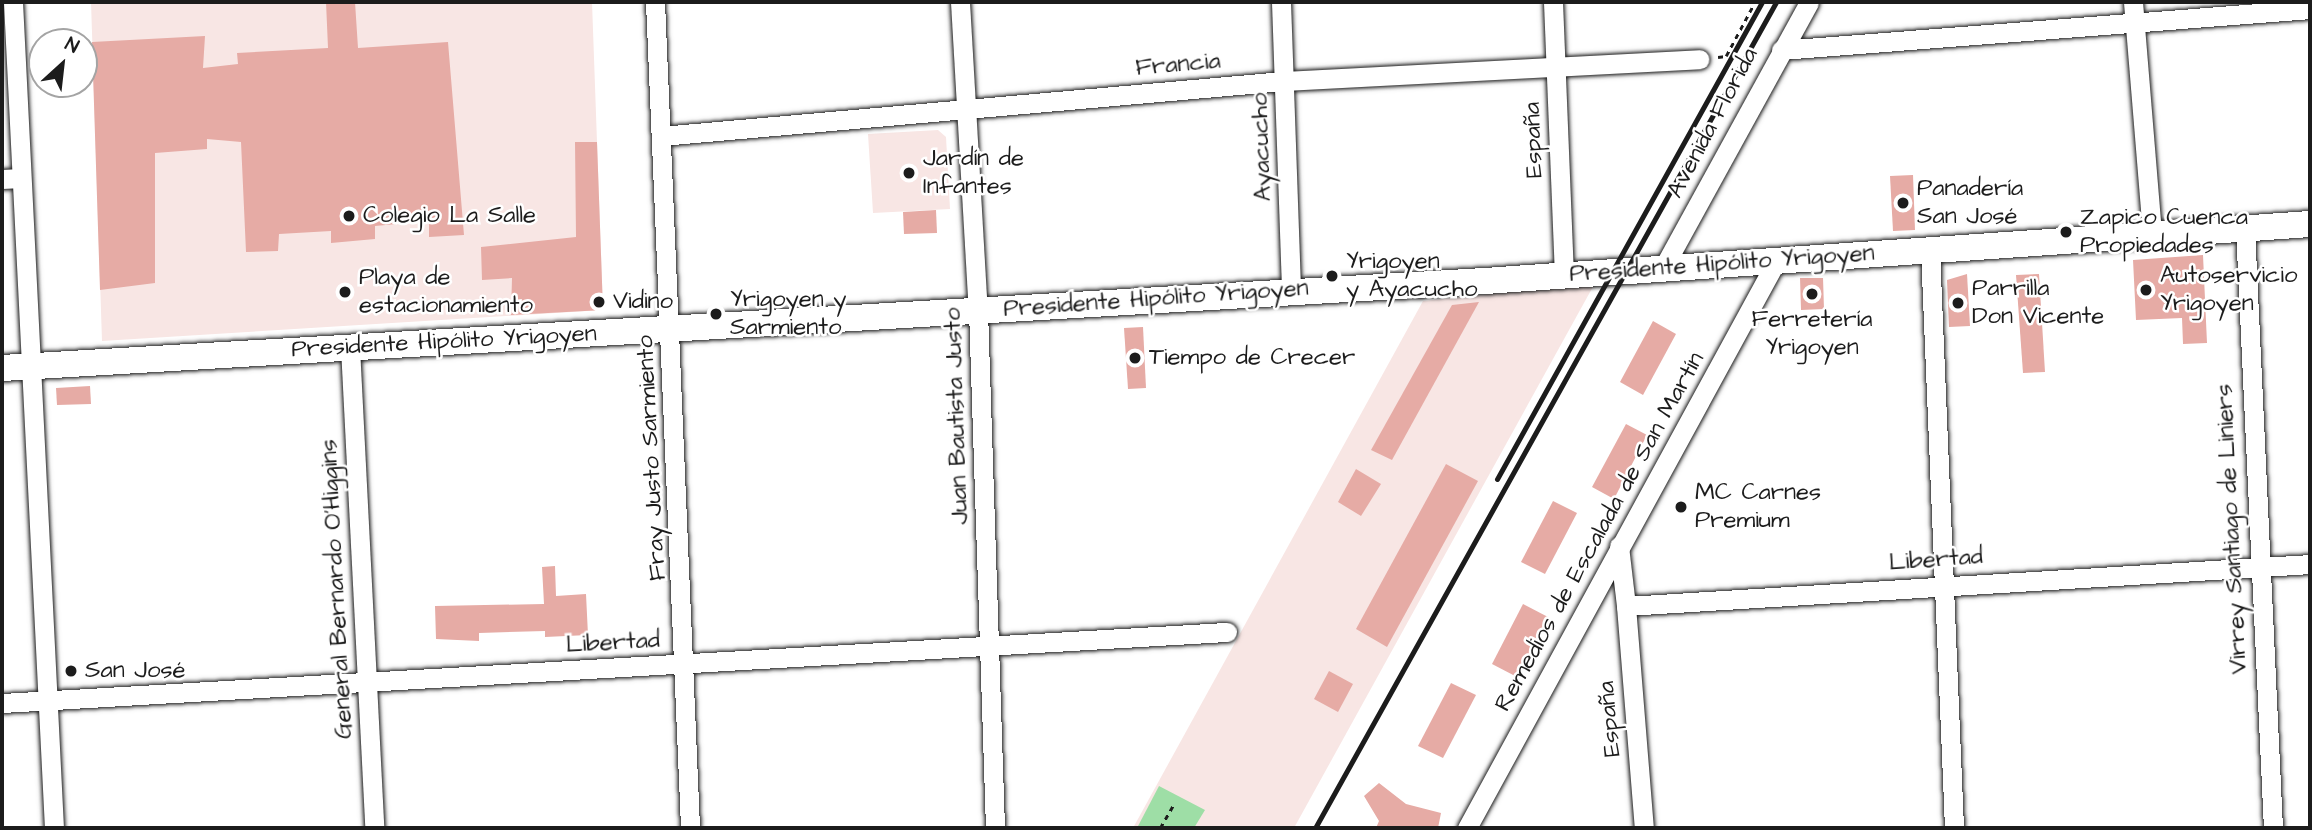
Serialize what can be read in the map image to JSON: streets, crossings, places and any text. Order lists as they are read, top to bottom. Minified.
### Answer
{"streets":{"street":["Francia","Avenida Florida","España","Ayacucho","Presidente Hipólito Yrigoyen","Juan Bautista Justo","Fray Justo Sarmiento","Virrey Santiago de Liniers","Remedios de Escalada de San Martín","Libertad","General Bernardo O'Higgins"]},"crossings":[["Francia","España"],["Francia","Ayacucho"],["Francia","Juan Bautista Justo"],["Francia","Fray Justo Sarmiento"],["Avenida Florida","Presidente Hipólito Yrigoyen"],["España","Presidente Hipólito Yrigoyen"],["España","Libertad"],["Ayacucho","Presidente Hipólito Yrigoyen"],["Presidente Hipólito Yrigoyen","Juan Bautista Justo"],["Presidente Hipólito Yrigoyen","Fray Justo Sarmiento"],["Presidente Hipólito Yrigoyen","Virrey Santiago de Liniers"],["Presidente Hipólito Yrigoyen","Remedios de Escalada de San Martín"],["Presidente Hipólito Yrigoyen","General Bernardo O'Higgins"],["Juan Bautista Justo","Libertad"],["Fray Justo Sarmiento","Libertad"],["Virrey Santiago de Liniers","Libertad"],["Libertad","General Bernardo O'Higgins"]],"places":["Jardín de Infantes","Panadería San José","Colegio La Salle","Zapico Cuenca Propiedades","Yrigoyen y Ayacucho","Autoservicio Yrigoyen","Playa de estacionamiento","Ferretería Yrigoyen","Vidino","Parrilla Don Vicente","Yrigoyen y Sarmiento","Tiempo de Crecer","MC Carnes Premium","San José"],"north":"top right"}
